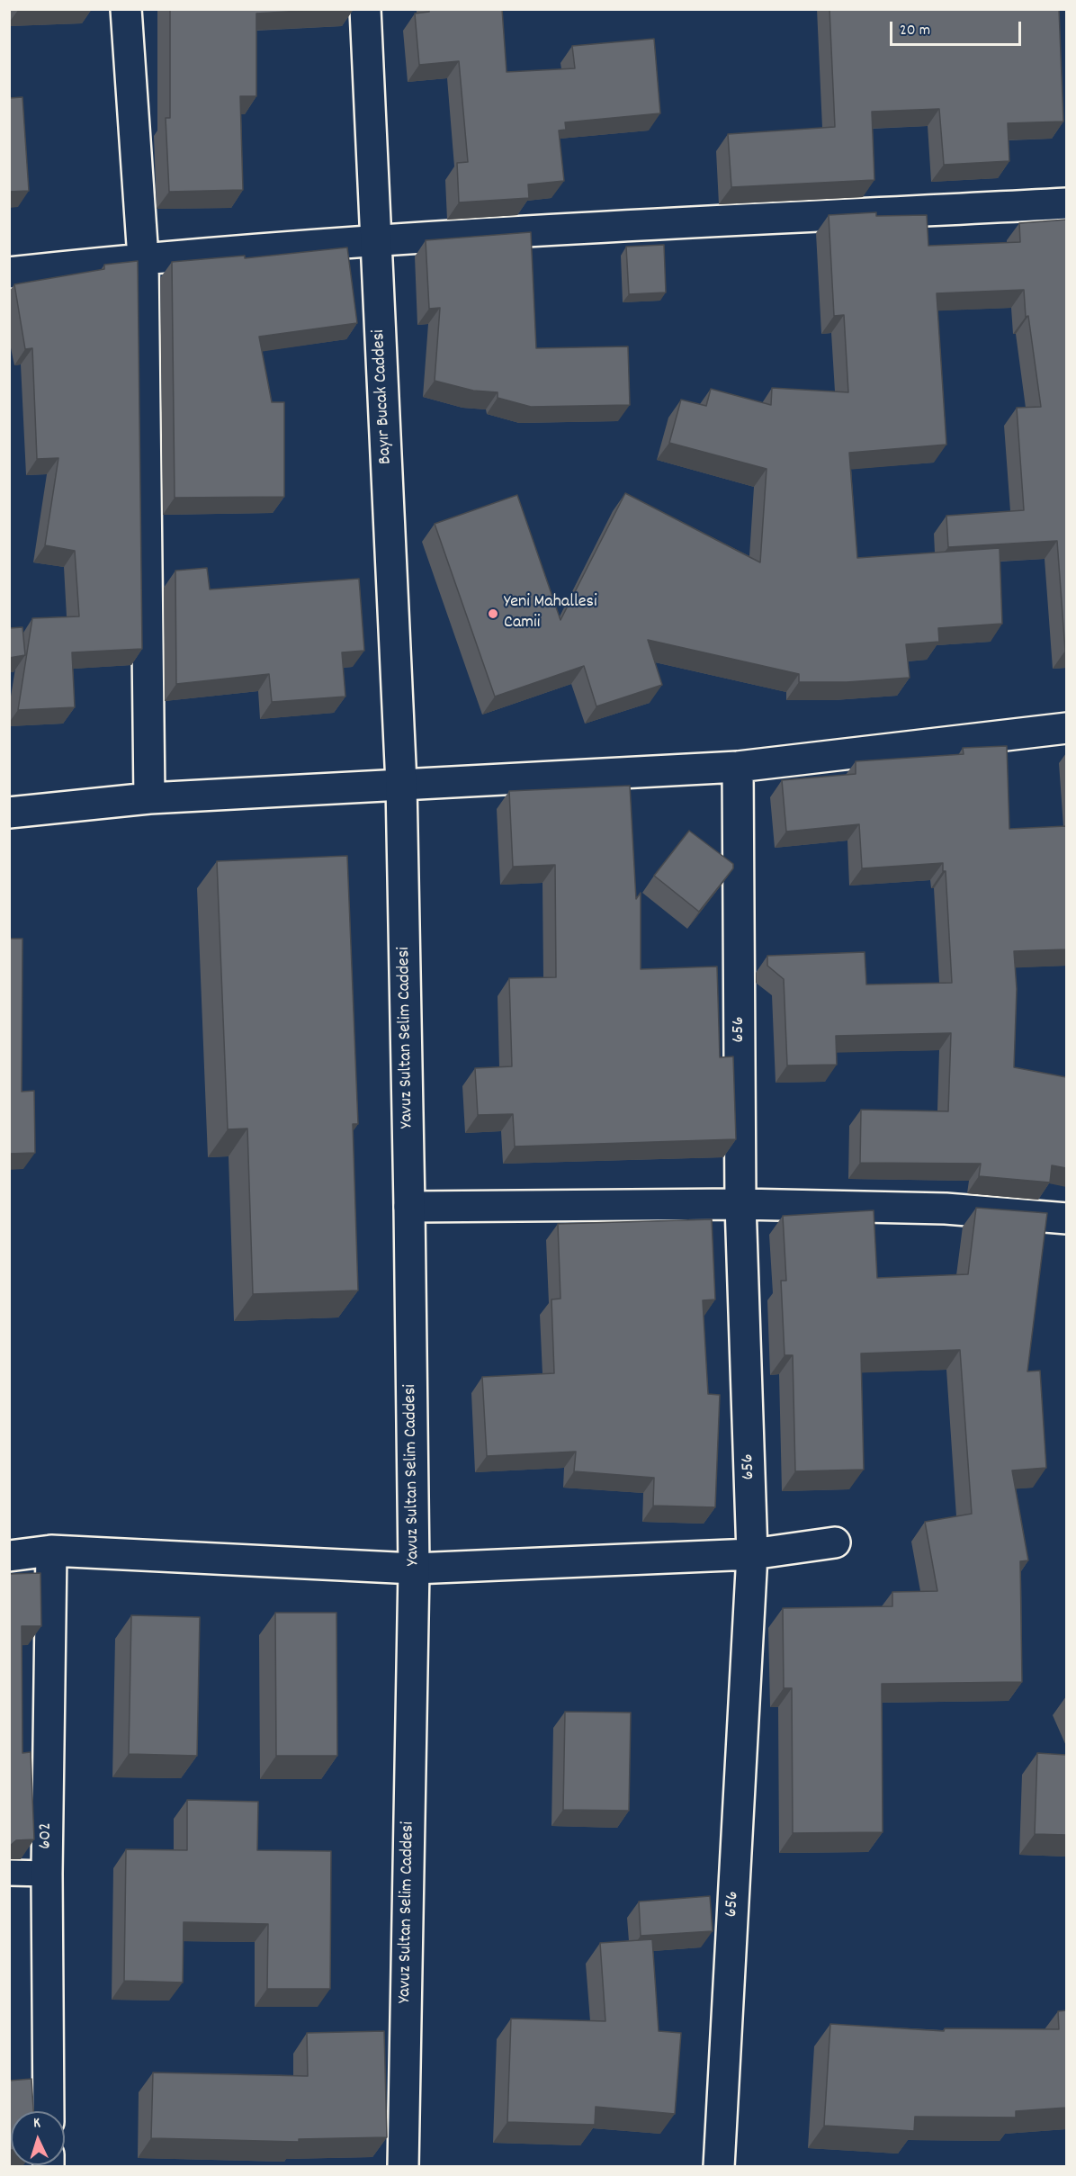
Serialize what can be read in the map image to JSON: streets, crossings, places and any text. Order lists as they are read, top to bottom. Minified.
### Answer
{"streets":{"street":["Bayır Bucak Caddesi","656","Yavuz Sultan Selim Caddesi","602"]},"crossings":[["Bayır Bucak Caddesi","Yavuz Sultan Selim Caddesi"]],"places":["Yeni Mahallesi Camii"],"scale_bar":"20 m","north":"top"}
